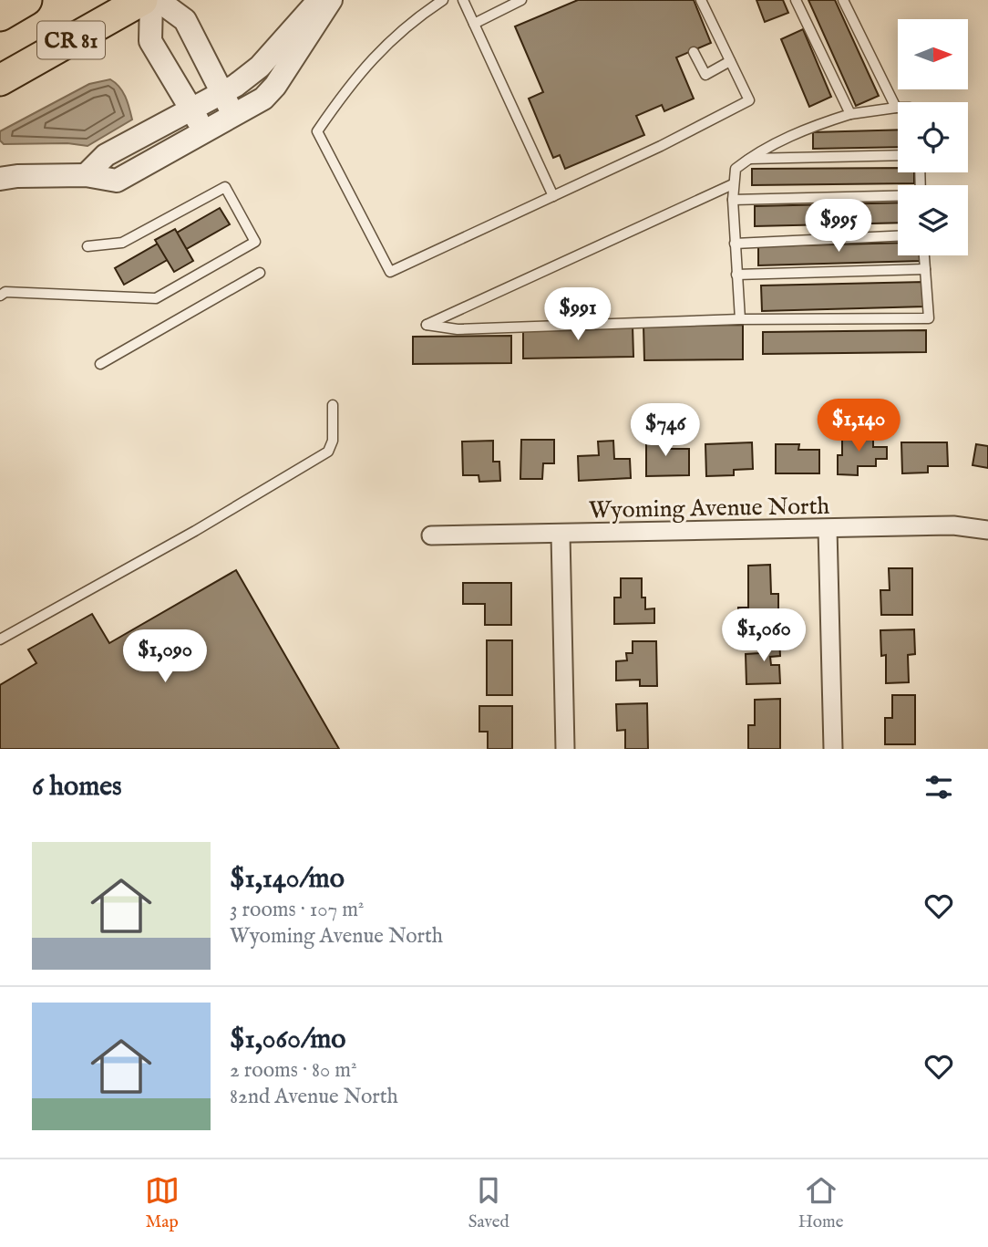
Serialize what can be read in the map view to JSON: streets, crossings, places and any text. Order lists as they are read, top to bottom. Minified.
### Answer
{"streets":{"highway":["CR 81"],"street":["Wyoming Avenue North"]},"north":"right","page":{"price":["$995","$991","$1,140","$746","$1,060","$1,090"],"heading":"6 homes","list":[{"name":"$1,140/mo","note":"3 rooms · 107 m² · Wyoming Avenue North"},{"name":"$1,060/mo","note":"2 rooms · 80 m² · 82nd Avenue North"}],"tabs":["Map","Saved","Home"]}}
